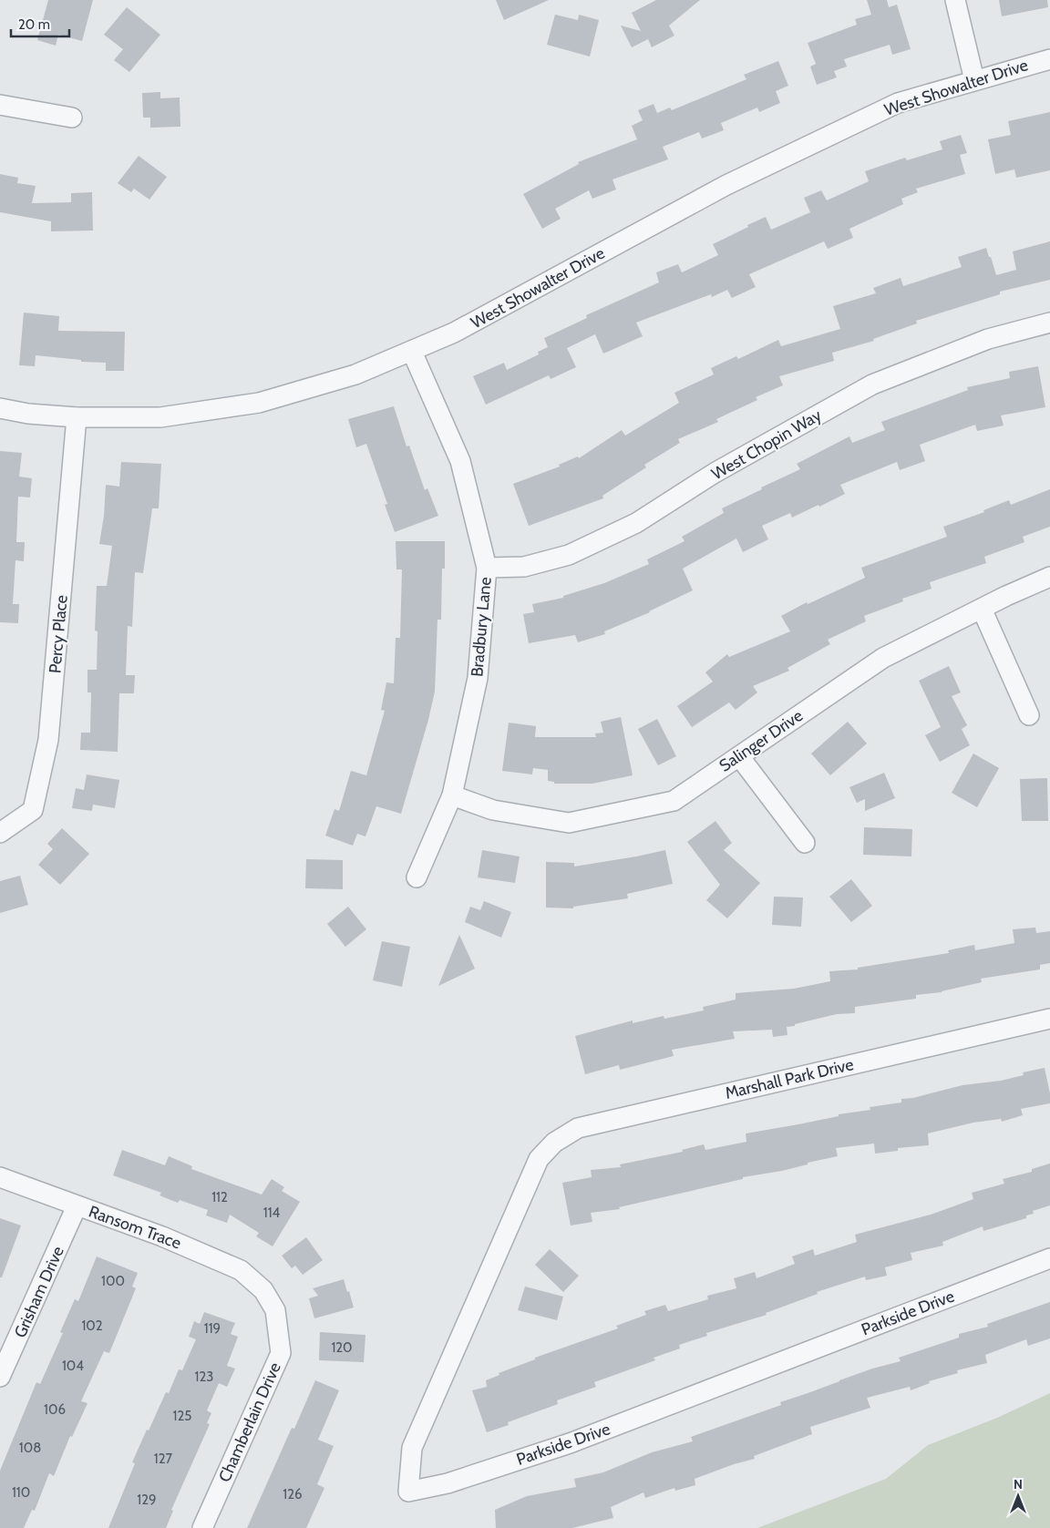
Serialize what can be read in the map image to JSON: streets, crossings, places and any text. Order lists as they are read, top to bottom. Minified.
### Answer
{"streets":{"street":["West Showalter Drive","West Chopin Way","Bradbury Lane","Percy Place","Salinger Drive","Marshall Park Drive","Ransom Trace","Grisham Drive","Parkside Drive","Chamberlain Drive"]},"crossings":[["West Showalter Drive","Bradbury Lane"],["West Showalter Drive","Percy Place"],["West Chopin Way","Bradbury Lane"],["Bradbury Lane","Salinger Drive"],["Marshall Park Drive","Parkside Drive"],["Ransom Trace","Grisham Drive"],["Ransom Trace","Chamberlain Drive"]],"house_numbers":["112","114","100","102","119","120","104","123","106","125","108","127","110","126","129"],"scale_bar":"20 m","north":"top"}
